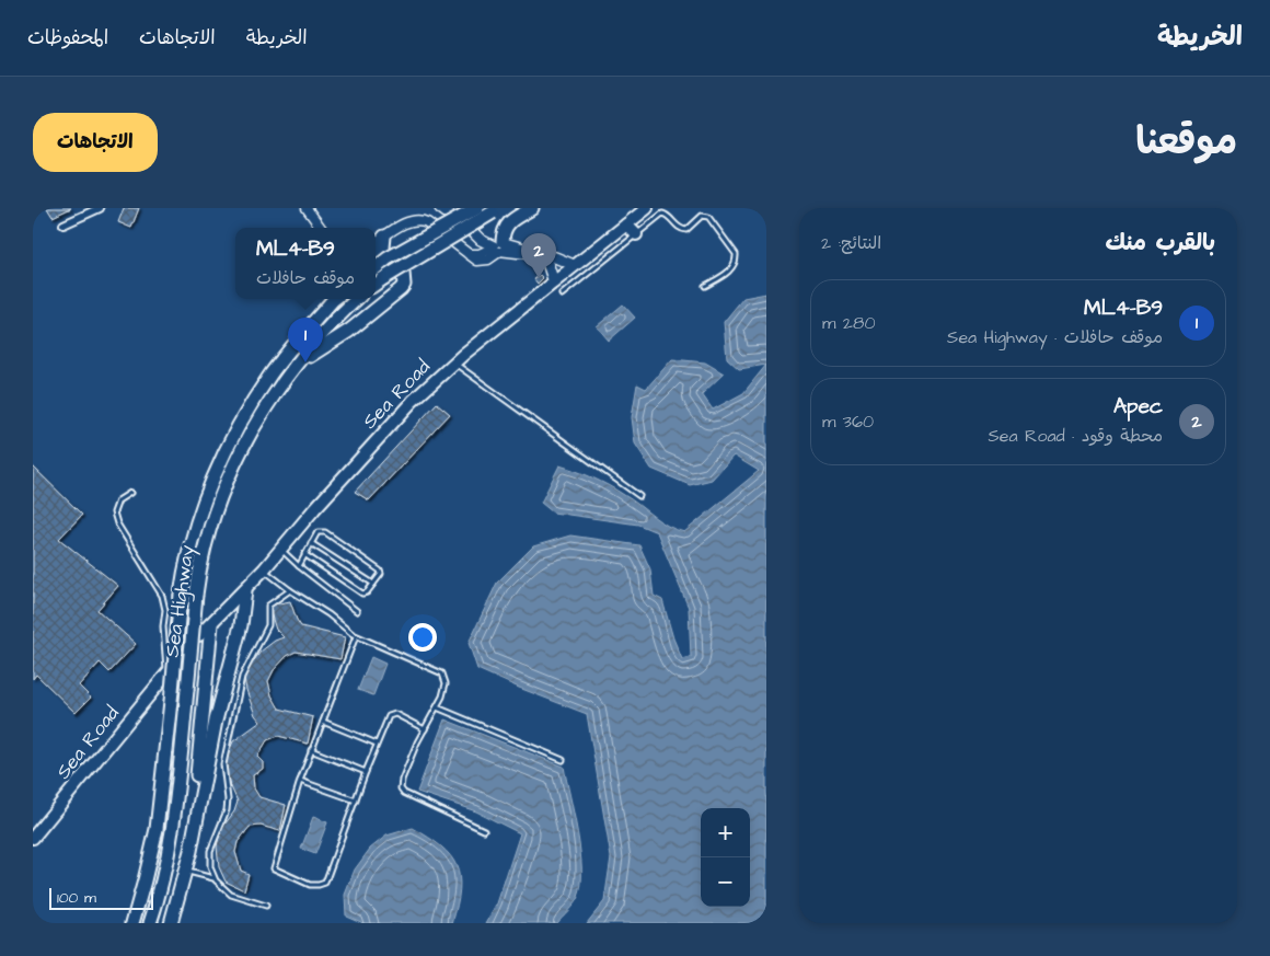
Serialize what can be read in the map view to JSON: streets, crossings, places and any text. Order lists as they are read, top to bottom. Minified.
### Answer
{"streets":{"highway":["Sea Highway"],"main road":["Sea Road"]},"scale_bar":"100 m","page":{"header":"الخريطة","nav":["الخريطة","الاتجاهات","المحفوظات"],"title":"موقعنا","buttons":"الاتجاهات","heading":["بالقرب منك","النتائج: 2"],"popup":["ML4-B9","موقف حافلات"],"pins":["2","1"],"list":[{"mark":"1","name":"ML4-B9","note":"موقف حافلات · Sea Highway","value":"280 m"},{"mark":"2","name":"Apec","note":"محطة وقود · Sea Road","value":"360 m"}],"map_buttons":["+","−"],"scale":"100 m"}}
